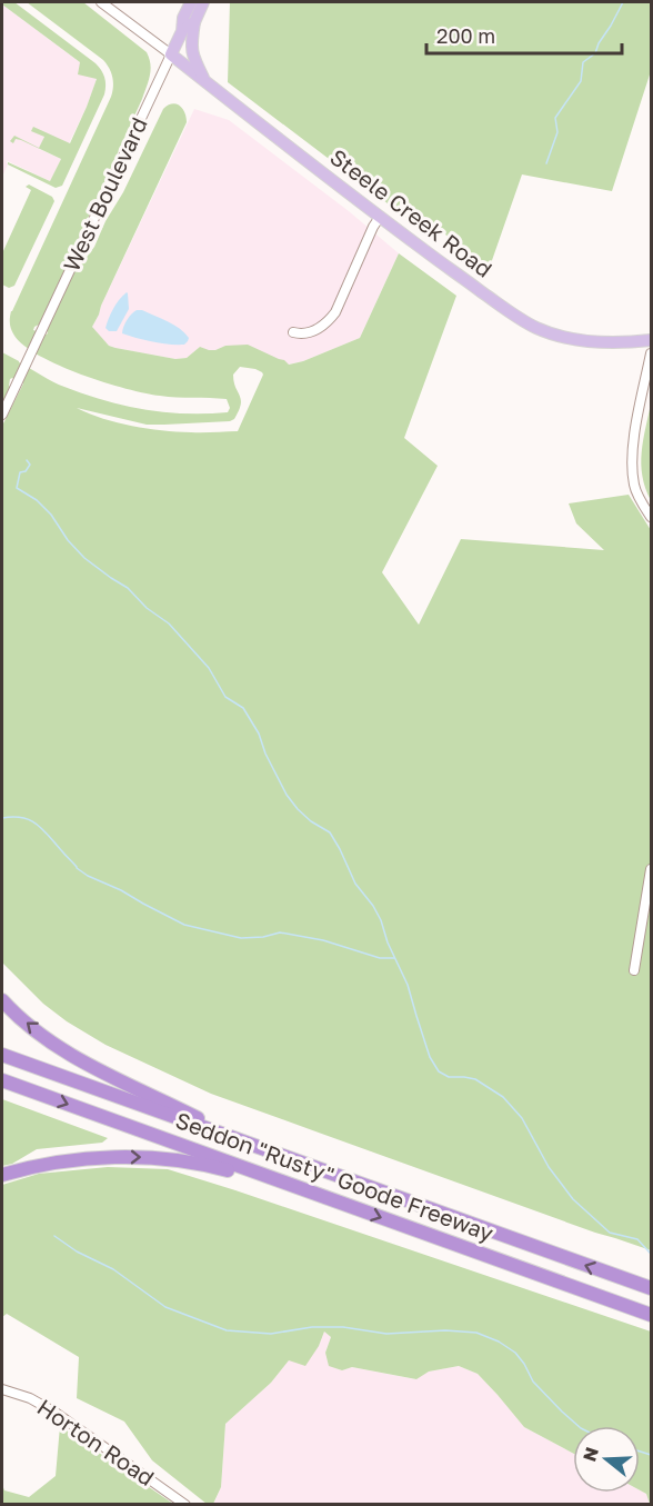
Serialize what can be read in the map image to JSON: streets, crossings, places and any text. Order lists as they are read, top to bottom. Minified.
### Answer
{"streets":{"highway":["Seddon \"Rusty\" Goode Freeway"],"main road":["Steele Creek Road"],"street":["West Boulevard","Horton Road"]},"crossings":[["West Boulevard","Steele Creek Road"]],"scale_bar":"200 m","north":"left"}
